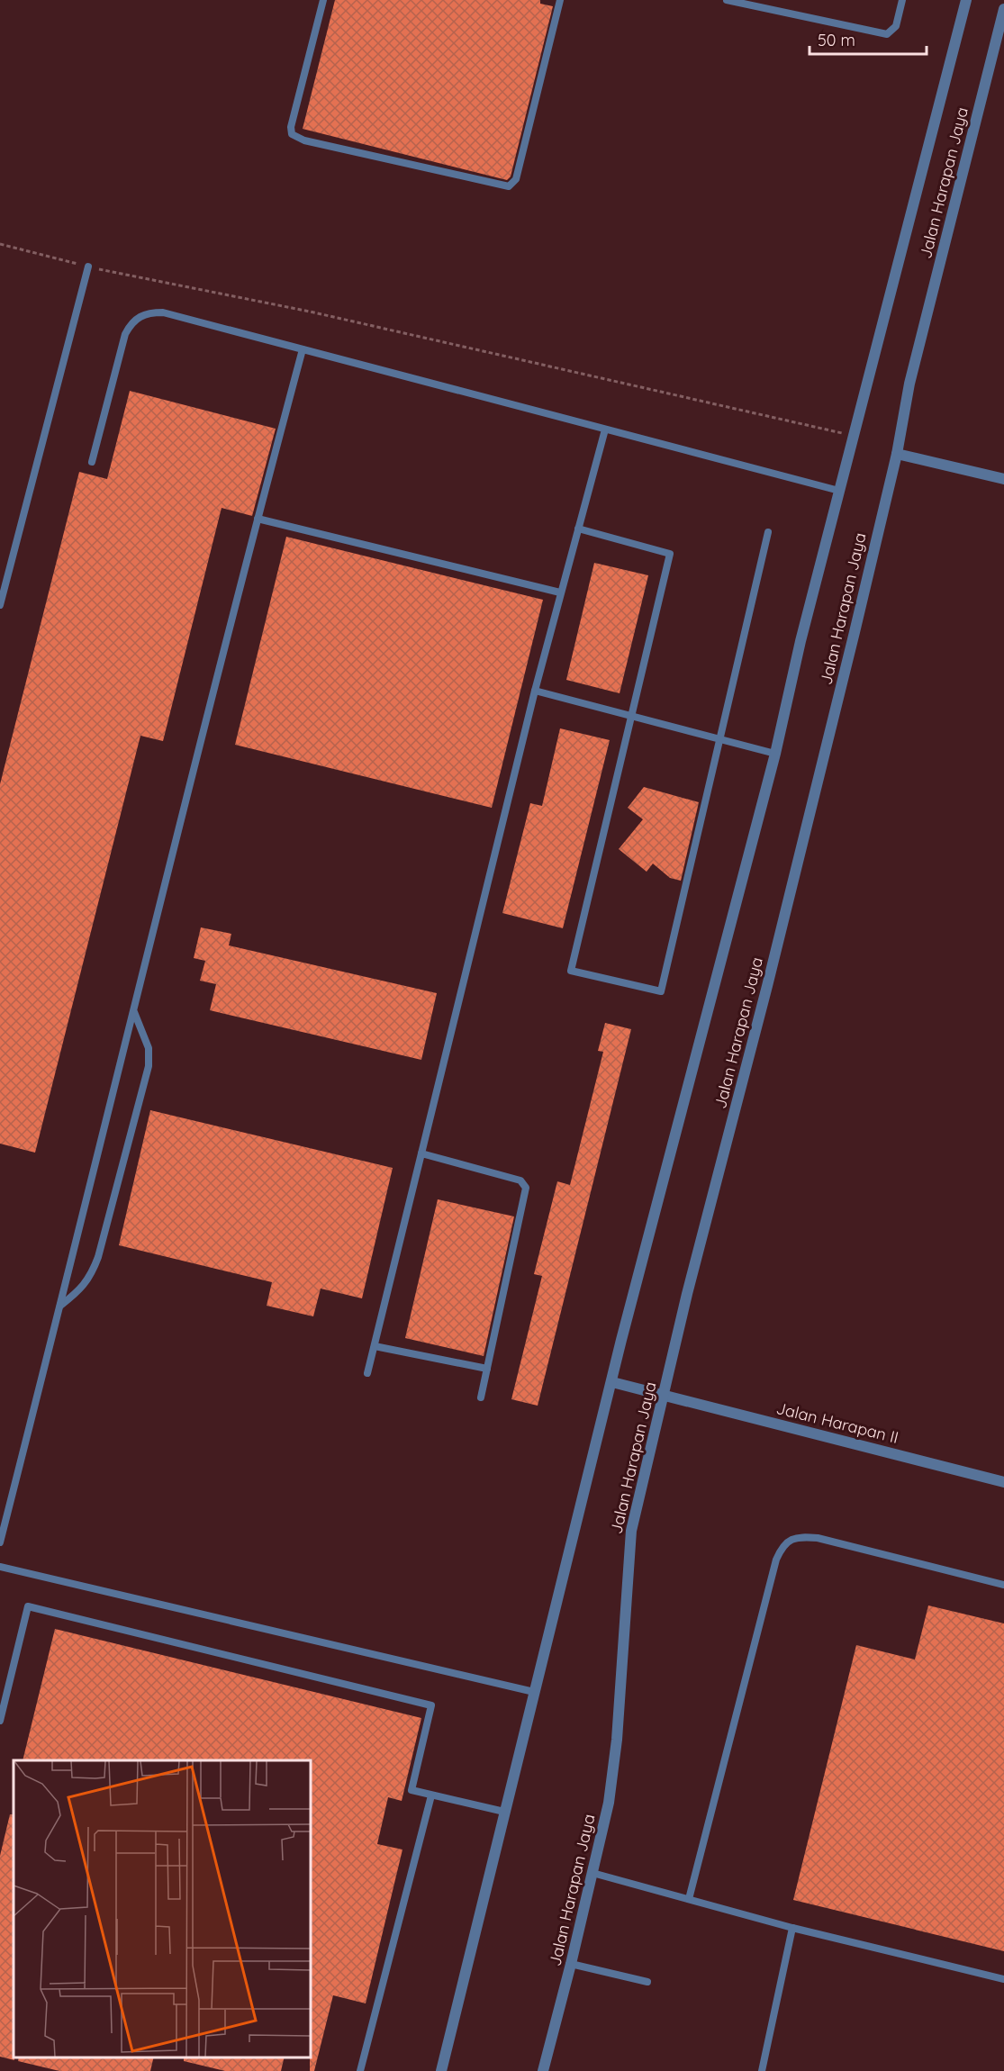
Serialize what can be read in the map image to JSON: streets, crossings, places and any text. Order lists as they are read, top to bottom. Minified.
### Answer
{"streets":{"street":["Jalan Harapan Jaya","Jalan Harapan II"]},"crossings":[["Jalan Harapan Jaya","Jalan Harapan II"]],"scale_bar":"50 m"}
